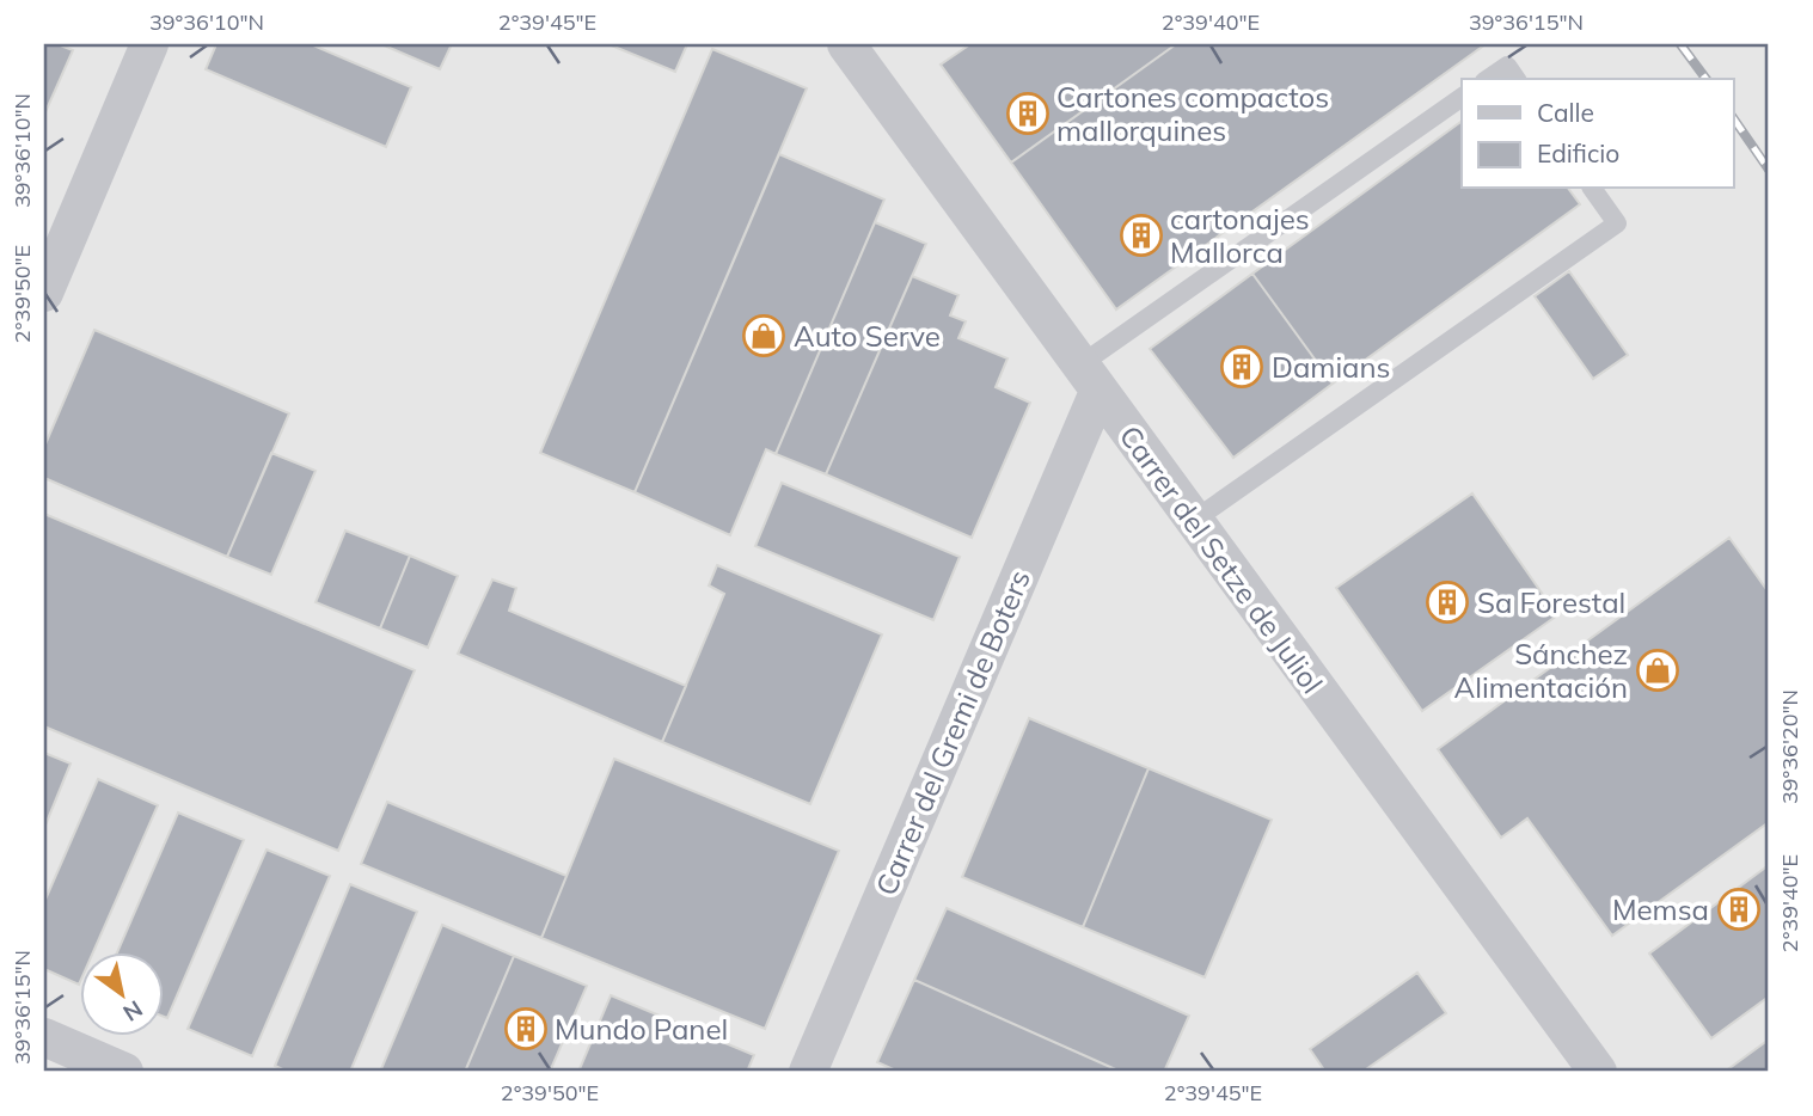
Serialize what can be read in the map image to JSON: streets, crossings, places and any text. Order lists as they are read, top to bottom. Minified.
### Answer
{"streets":{"street":["Carrer del Setze de Juliol","Carrer del Gremi de Boters"]},"crossings":[["Carrer del Setze de Juliol","Carrer del Gremi de Boters"]],"places":{"building":["Cartones compactos mallorquines","cartonajes Mallorca","Damians","Sa Forestal","Memsa","Mundo Panel"],"shop":["Auto Serve","Sánchez Alimentación"]},"legend":["Calle","Edificio"],"north":"bottom right","coordinates":["39°36'10\"N","2°39'45\"E","2°39'40\"E","39°36'15\"N","2°39'50\"E","39°36'20\"N"]}
